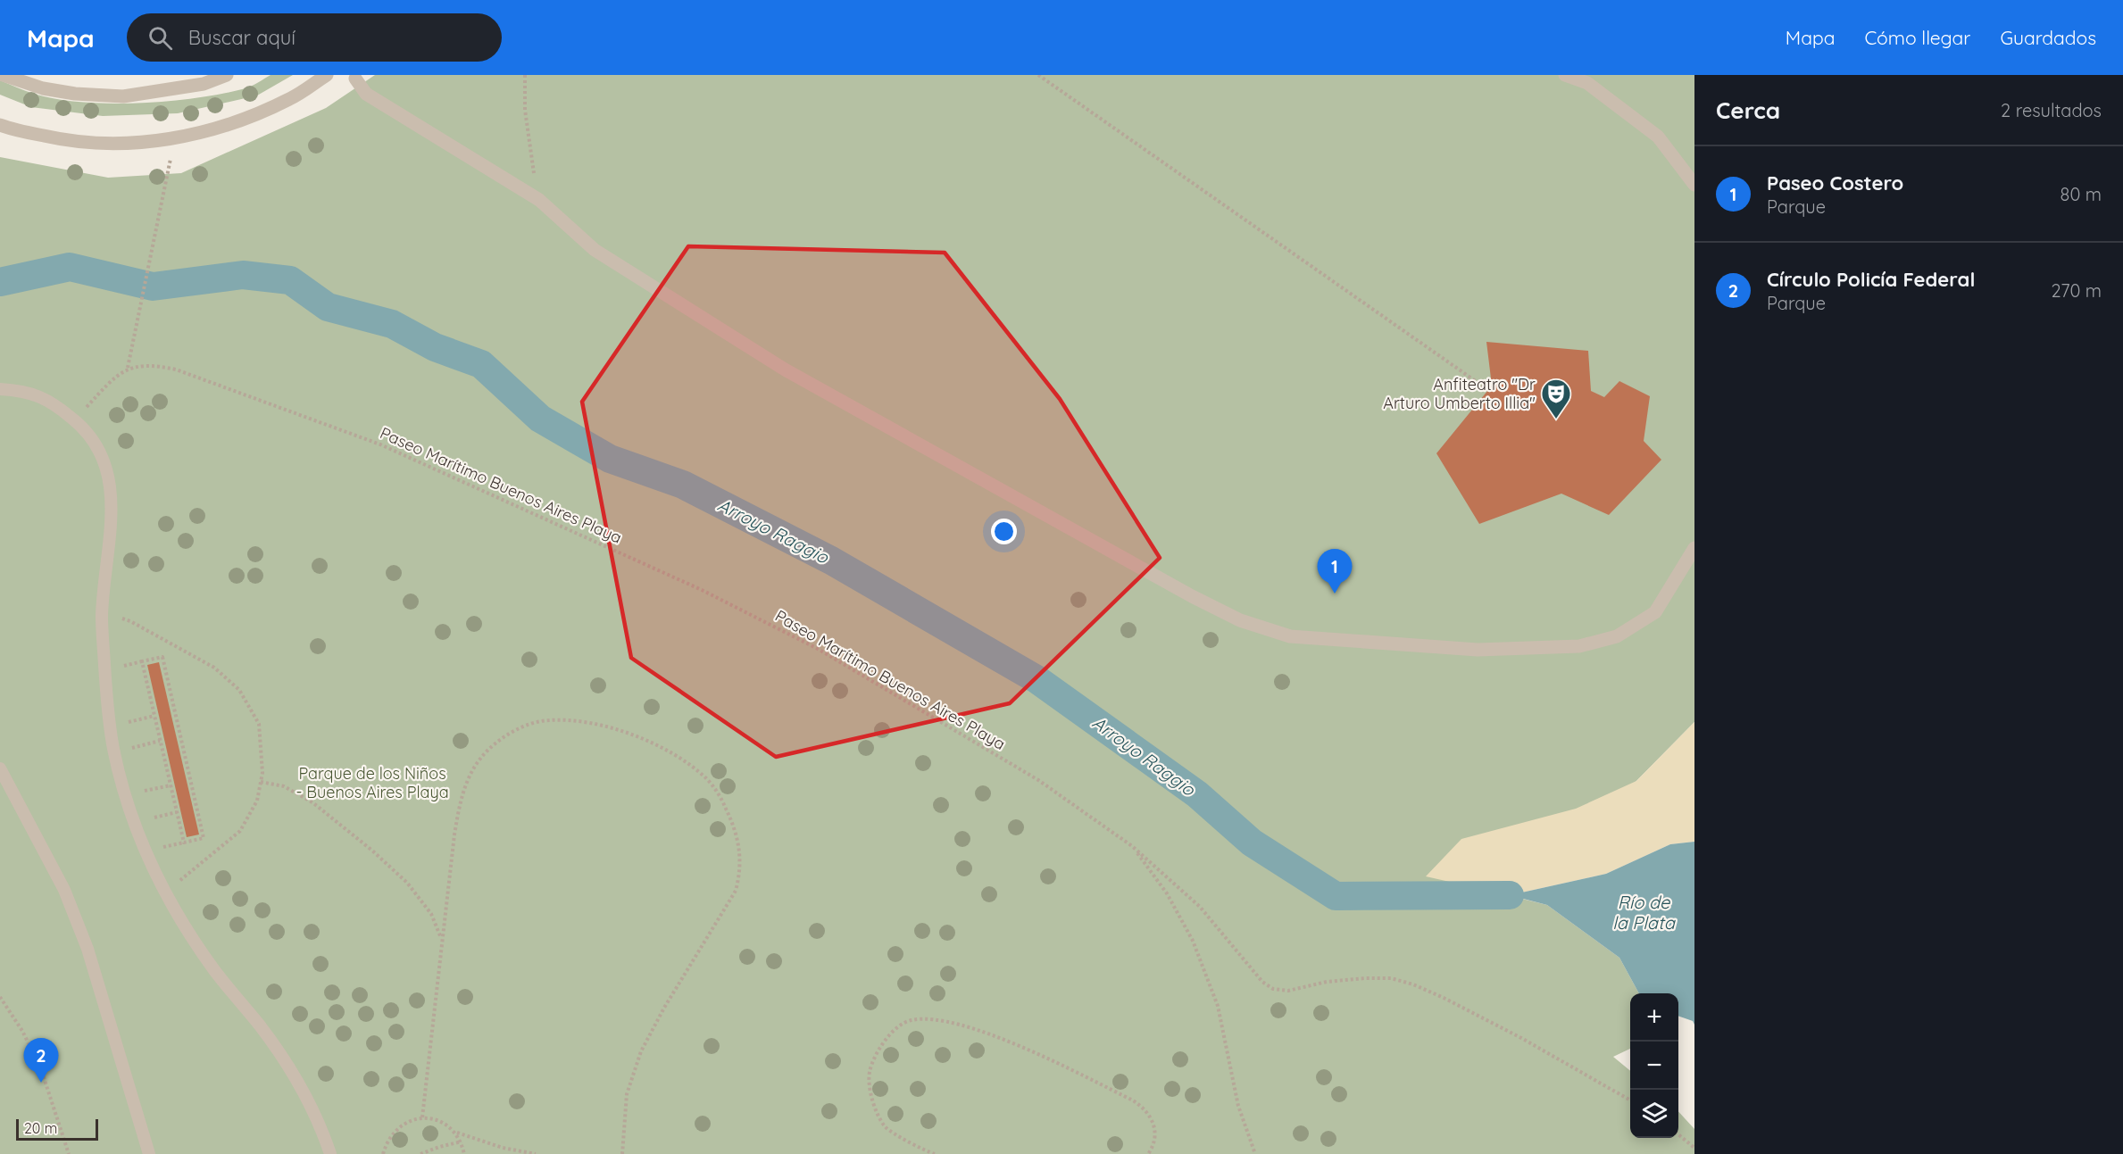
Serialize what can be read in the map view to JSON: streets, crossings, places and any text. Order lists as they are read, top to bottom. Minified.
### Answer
{"streets":{"path":["Paseo Marítimo Buenos Aires Playa"]},"water":["Arroyo Raggio","Río de la Plata"],"parks":["Parque de los Niños - Buenos Aires Playa"],"places":{"theatre":["Anfiteatro \"Dr Arturo Umberto Illia\""]},"scale_bar":"20 m","page":{"header":"Mapa","search":"Buscar aquí","nav":["Mapa","Cómo llegar","Guardados"],"heading":["Cerca","2 resultados"],"list":[{"mark":"1","name":"Paseo Costero","note":"Parque","value":"80 m"},{"mark":"2","name":"Círculo Policía Federal","note":"Parque","value":"270 m"}],"pins":["1","2"],"map_buttons":["+","−"],"scale":"20 m"}}
